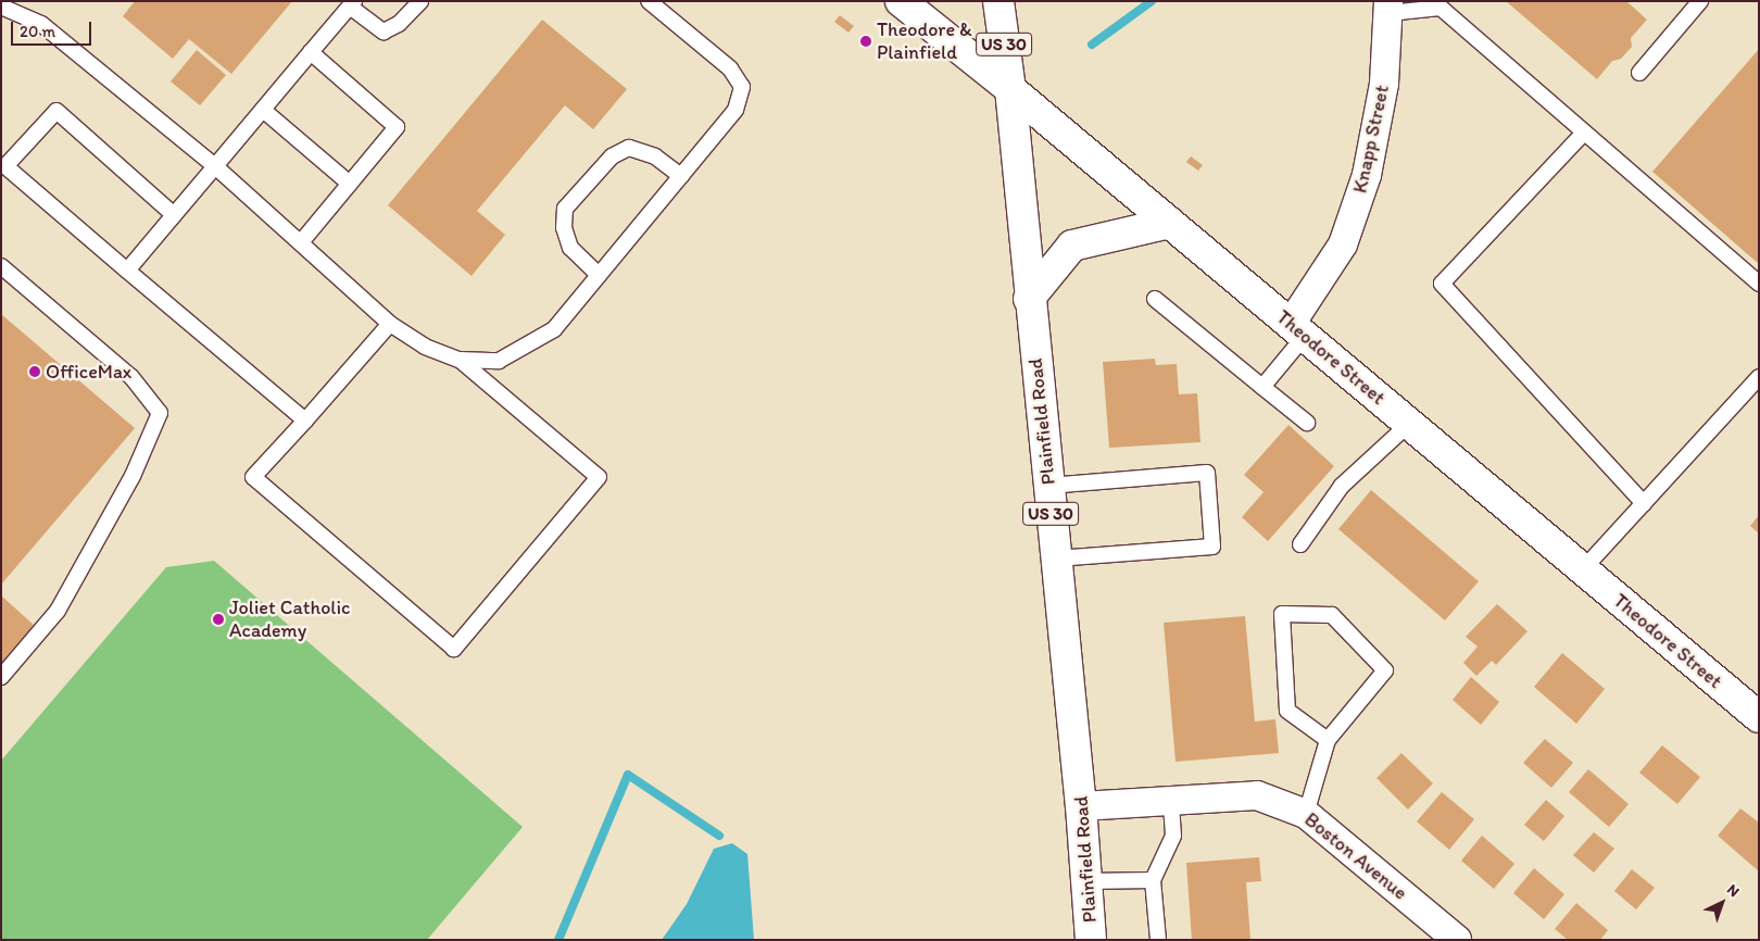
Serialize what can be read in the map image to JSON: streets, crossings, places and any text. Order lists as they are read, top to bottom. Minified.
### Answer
{"streets":{"main road":["US 30","Theodore Street","Plainfield Road"],"street":["Knapp Street","Boston Avenue"]},"crossings":[["Knapp Street","Theodore Street"],["Theodore Street","Plainfield Road"],["Plainfield Road","Boston Avenue"]],"places":["Theodore & Plainfield","OfficeMax","Joliet Catholic Academy"],"scale_bar":"20 m","north":"top right"}
